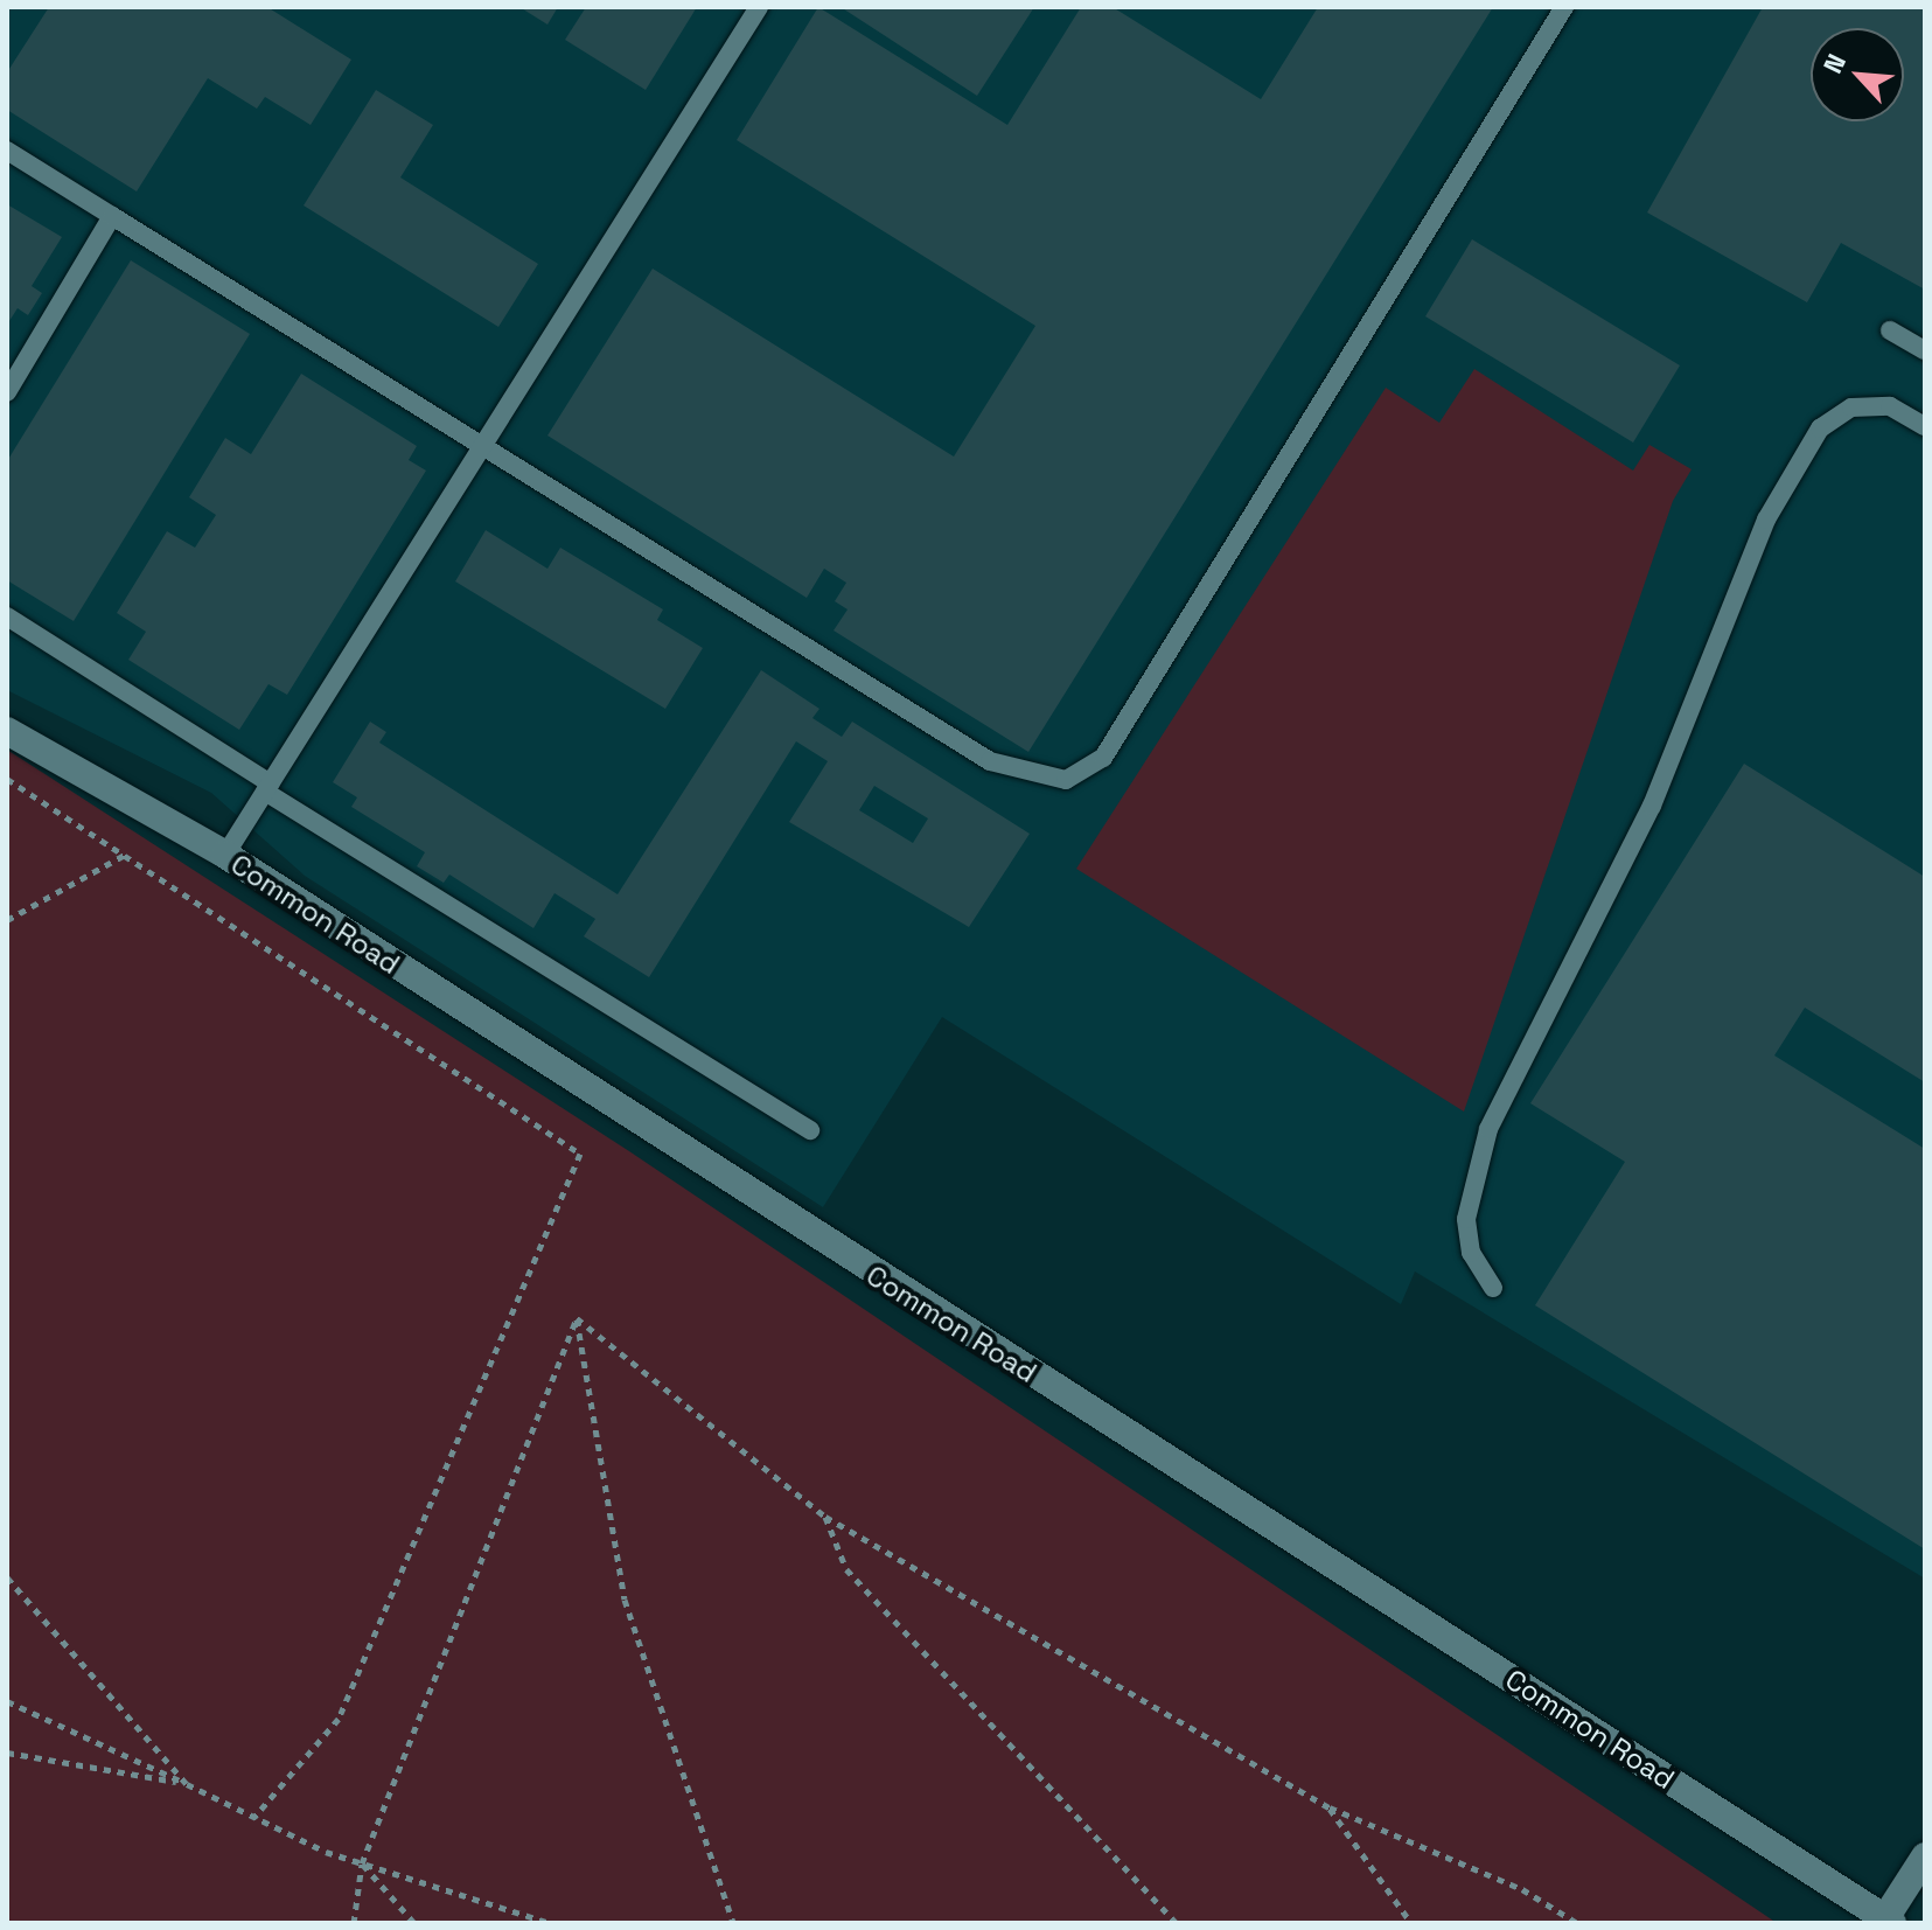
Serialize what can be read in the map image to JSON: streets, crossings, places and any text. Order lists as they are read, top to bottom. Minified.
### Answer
{"streets":{"street":["Common Road"]},"north":"top left"}
